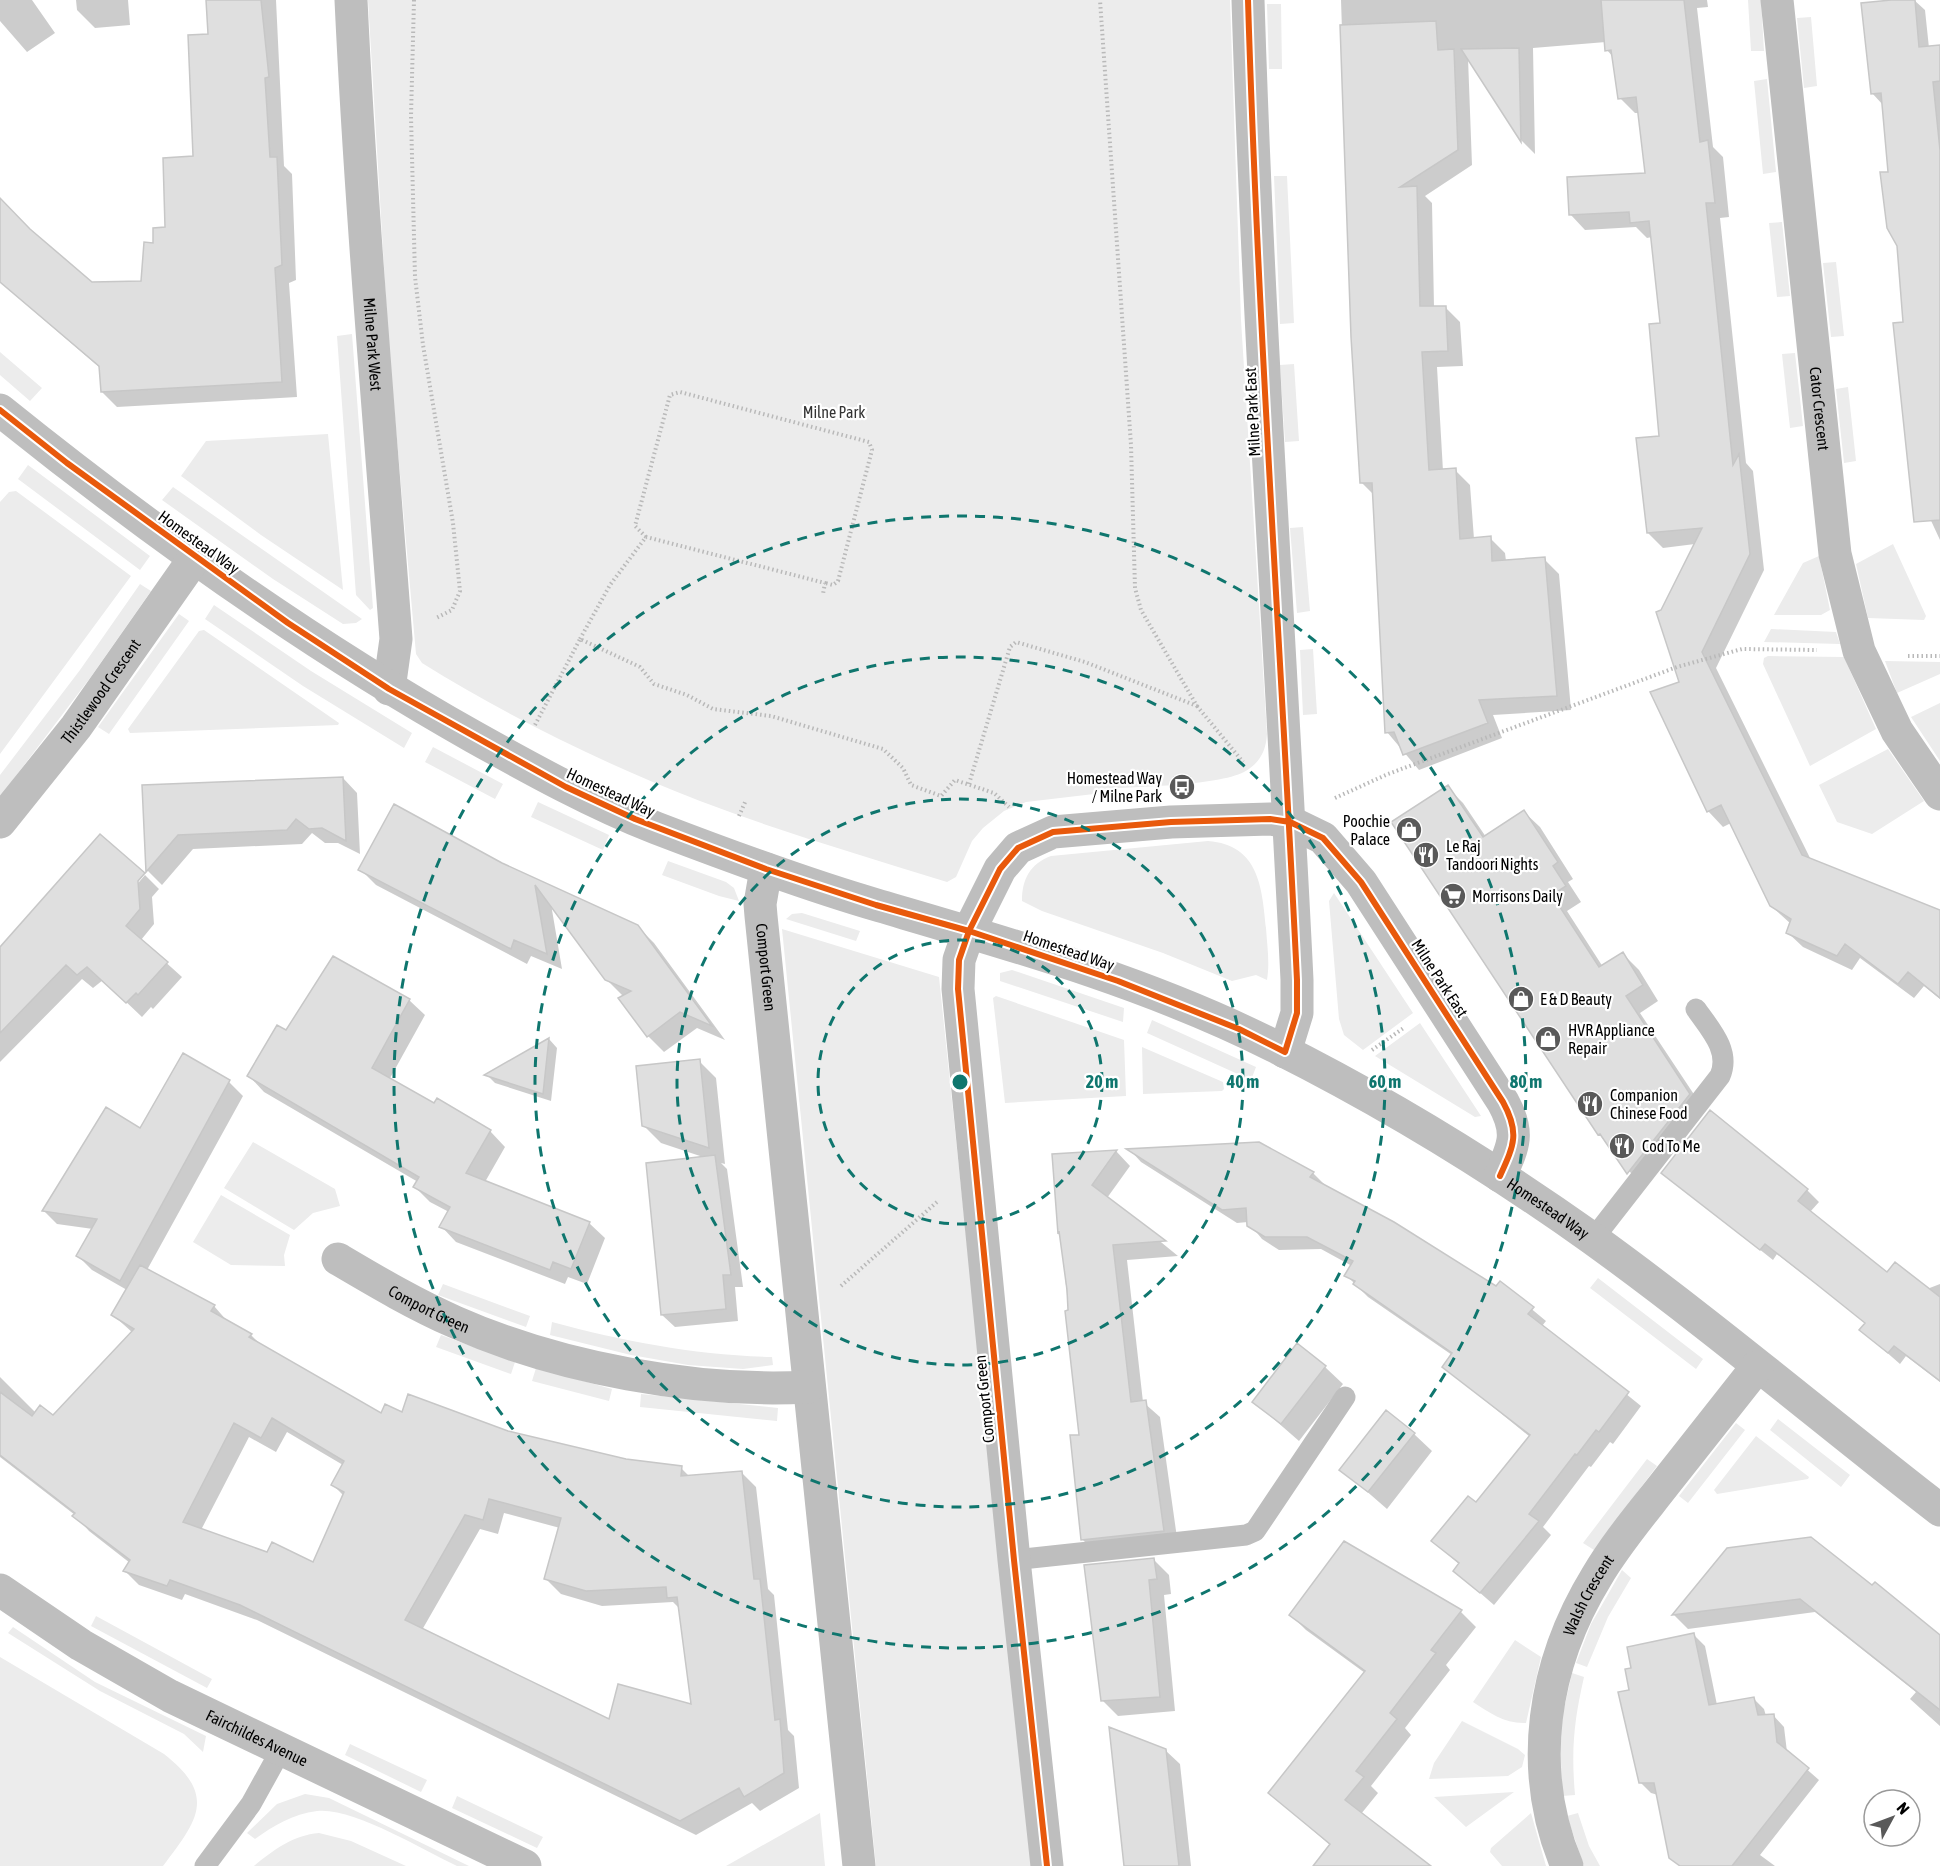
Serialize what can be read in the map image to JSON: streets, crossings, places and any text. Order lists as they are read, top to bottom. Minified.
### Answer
{"streets":{"street":["Milne Park West","Cator Crescent","Milne Park East","Homestead Way","Thistlewood Crescent","Comport Green","Walsh Crescent","Fairchildes Avenue"]},"crossings":[["Milne Park West","Homestead Way"],["Milne Park East","Homestead Way"],["Milne Park East","Comport Green"],["Homestead Way","Thistlewood Crescent"],["Homestead Way","Comport Green"],["Homestead Way","Walsh Crescent"]],"parks":["Milne Park"],"places":{"bus stop":["Homestead Way / Milne Park"],"shop":["Poochie Palace","E & D Beauty","HVR Appliance Repair"],"restaurant":["Le Raj Tandoori Nights","Companion Chinese Food","Cod To Me"],"supermarket":["Morrisons Daily"]},"north":"top right","rings":["20 m","40 m","60 m","80 m"]}
